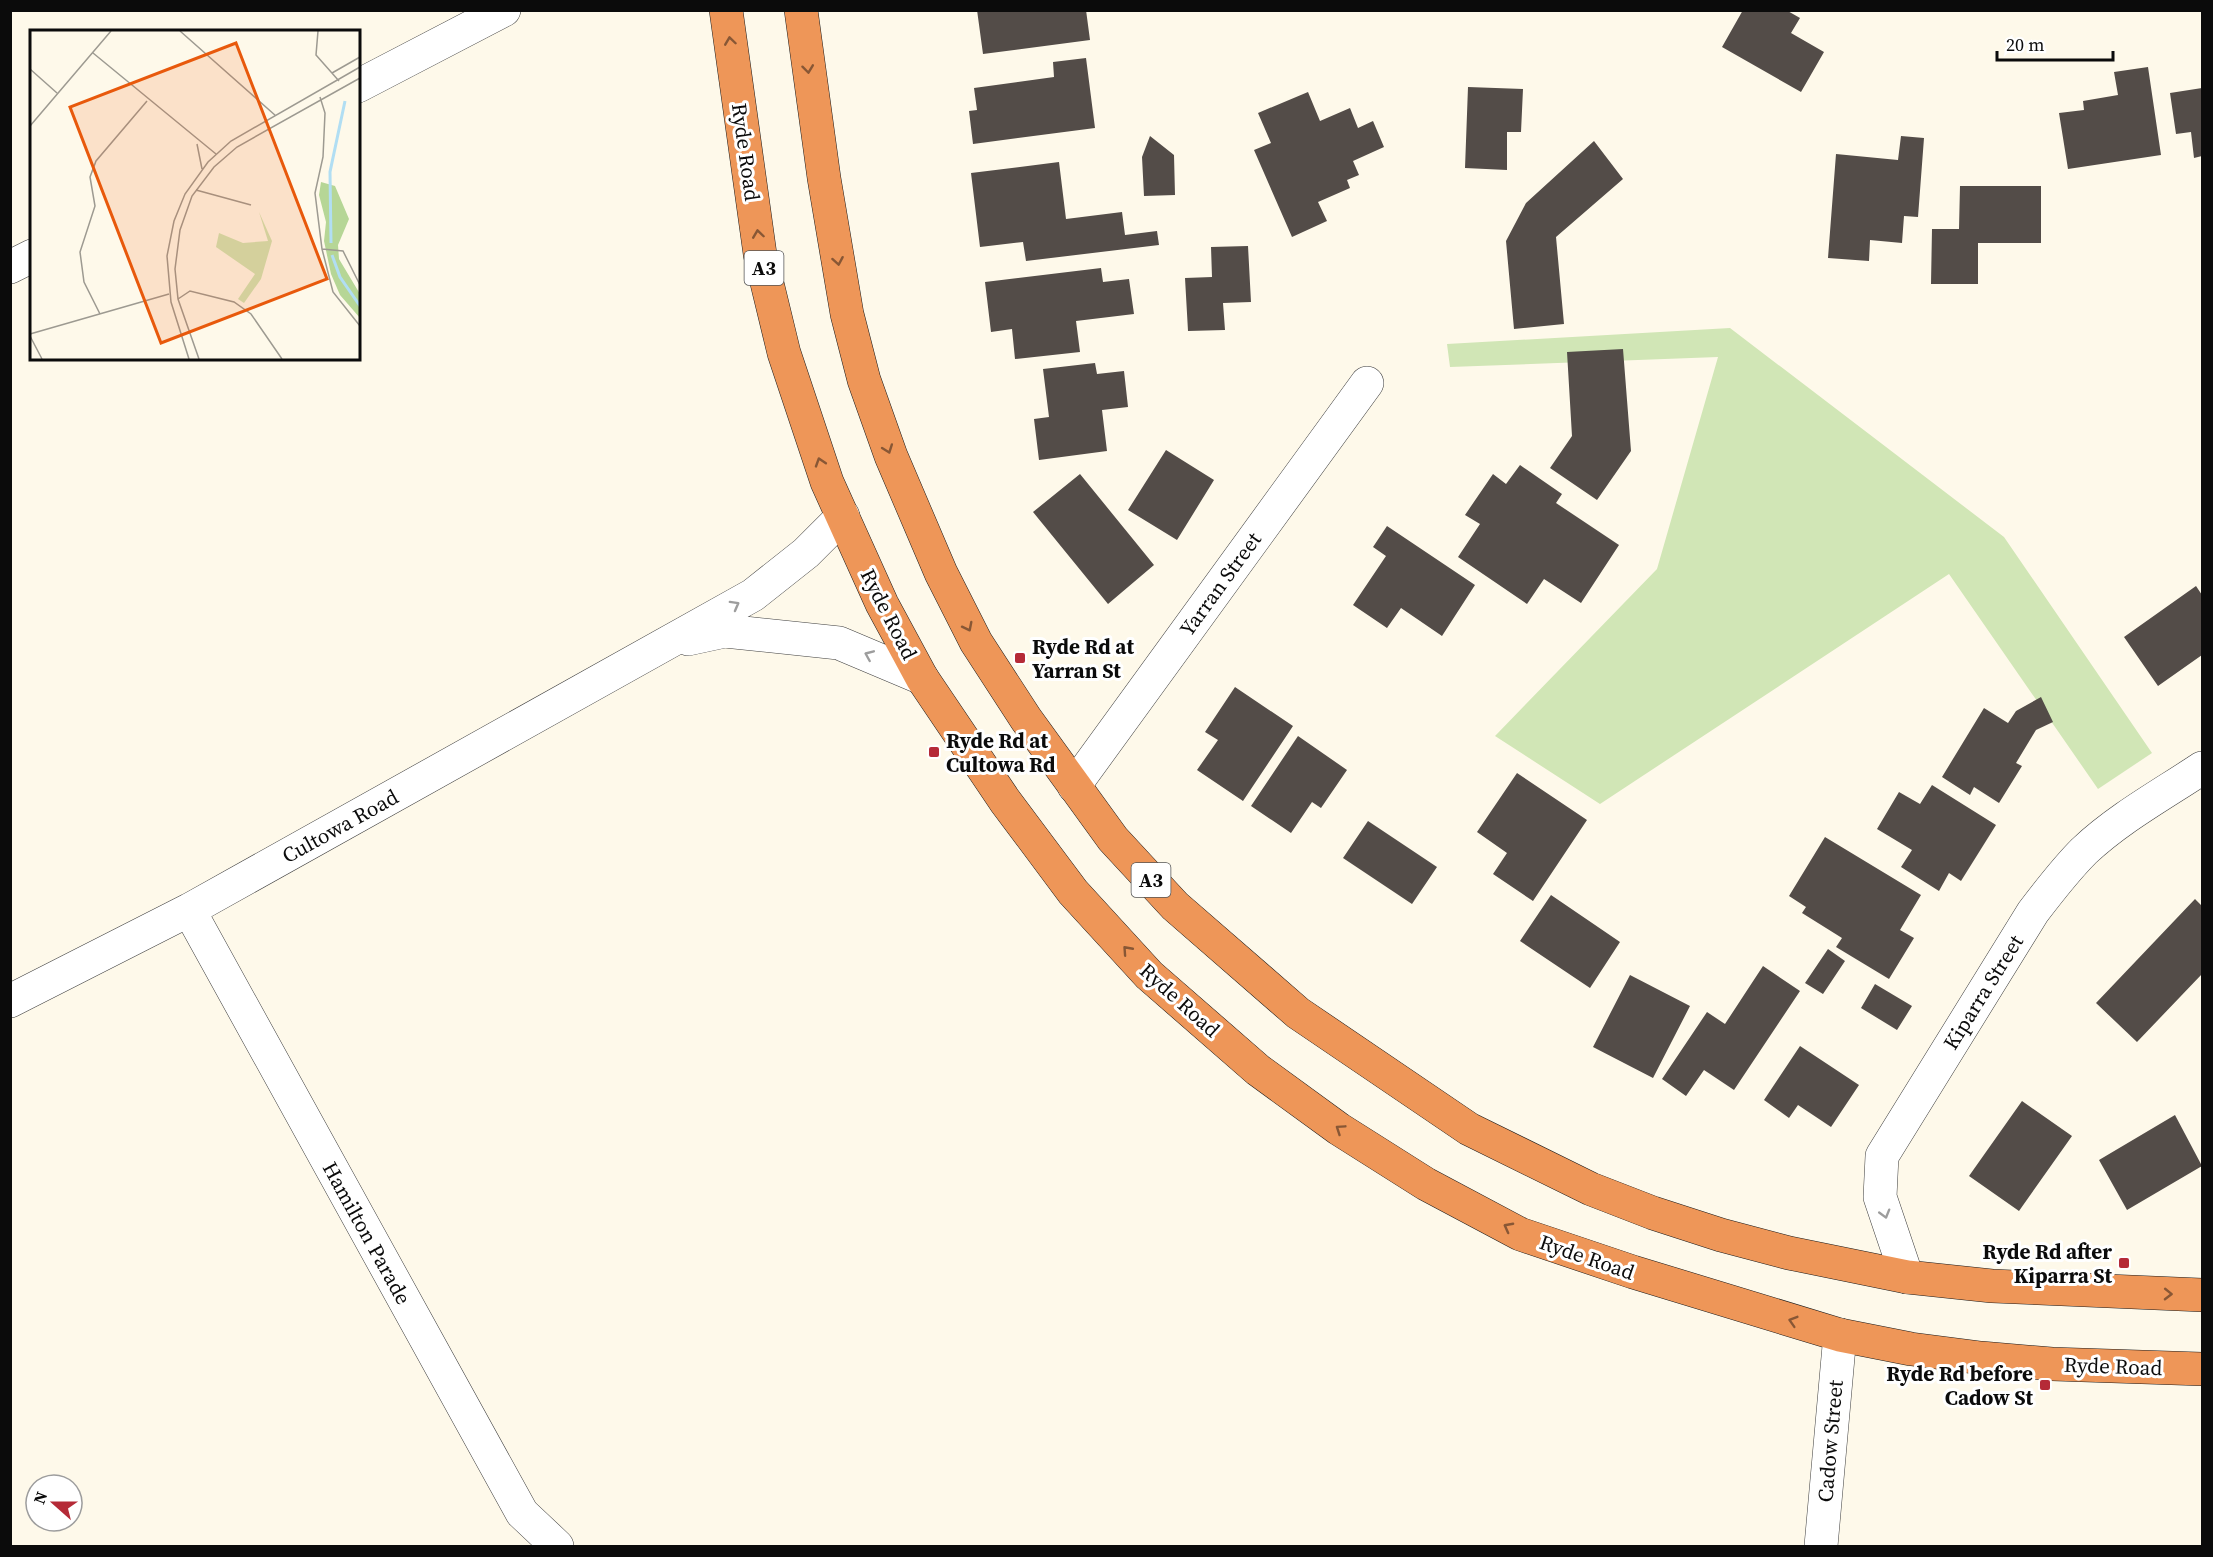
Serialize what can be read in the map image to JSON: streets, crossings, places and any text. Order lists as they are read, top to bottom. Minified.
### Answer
{"streets":{"highway":["Ryde Road","A3"],"street":["Yarran Street","Cultowa Road","Kiparra Street","Hamilton Parade","Cadow Street"]},"crossings":[["Ryde Road","Cultowa Road"],["Ryde Road","Cadow Street"],["A3","Yarran Street"],["A3","Kiparra Street"],["Cultowa Road","Hamilton Parade"]],"one_way":["Kiparra Street"],"places":{"transit":["Ryde Rd at Yarran St","Ryde Rd at Cultowa Rd","Ryde Rd after Kiparra St","Ryde Rd before Cadow St"]},"scale_bar":"20 m","north":"left"}
